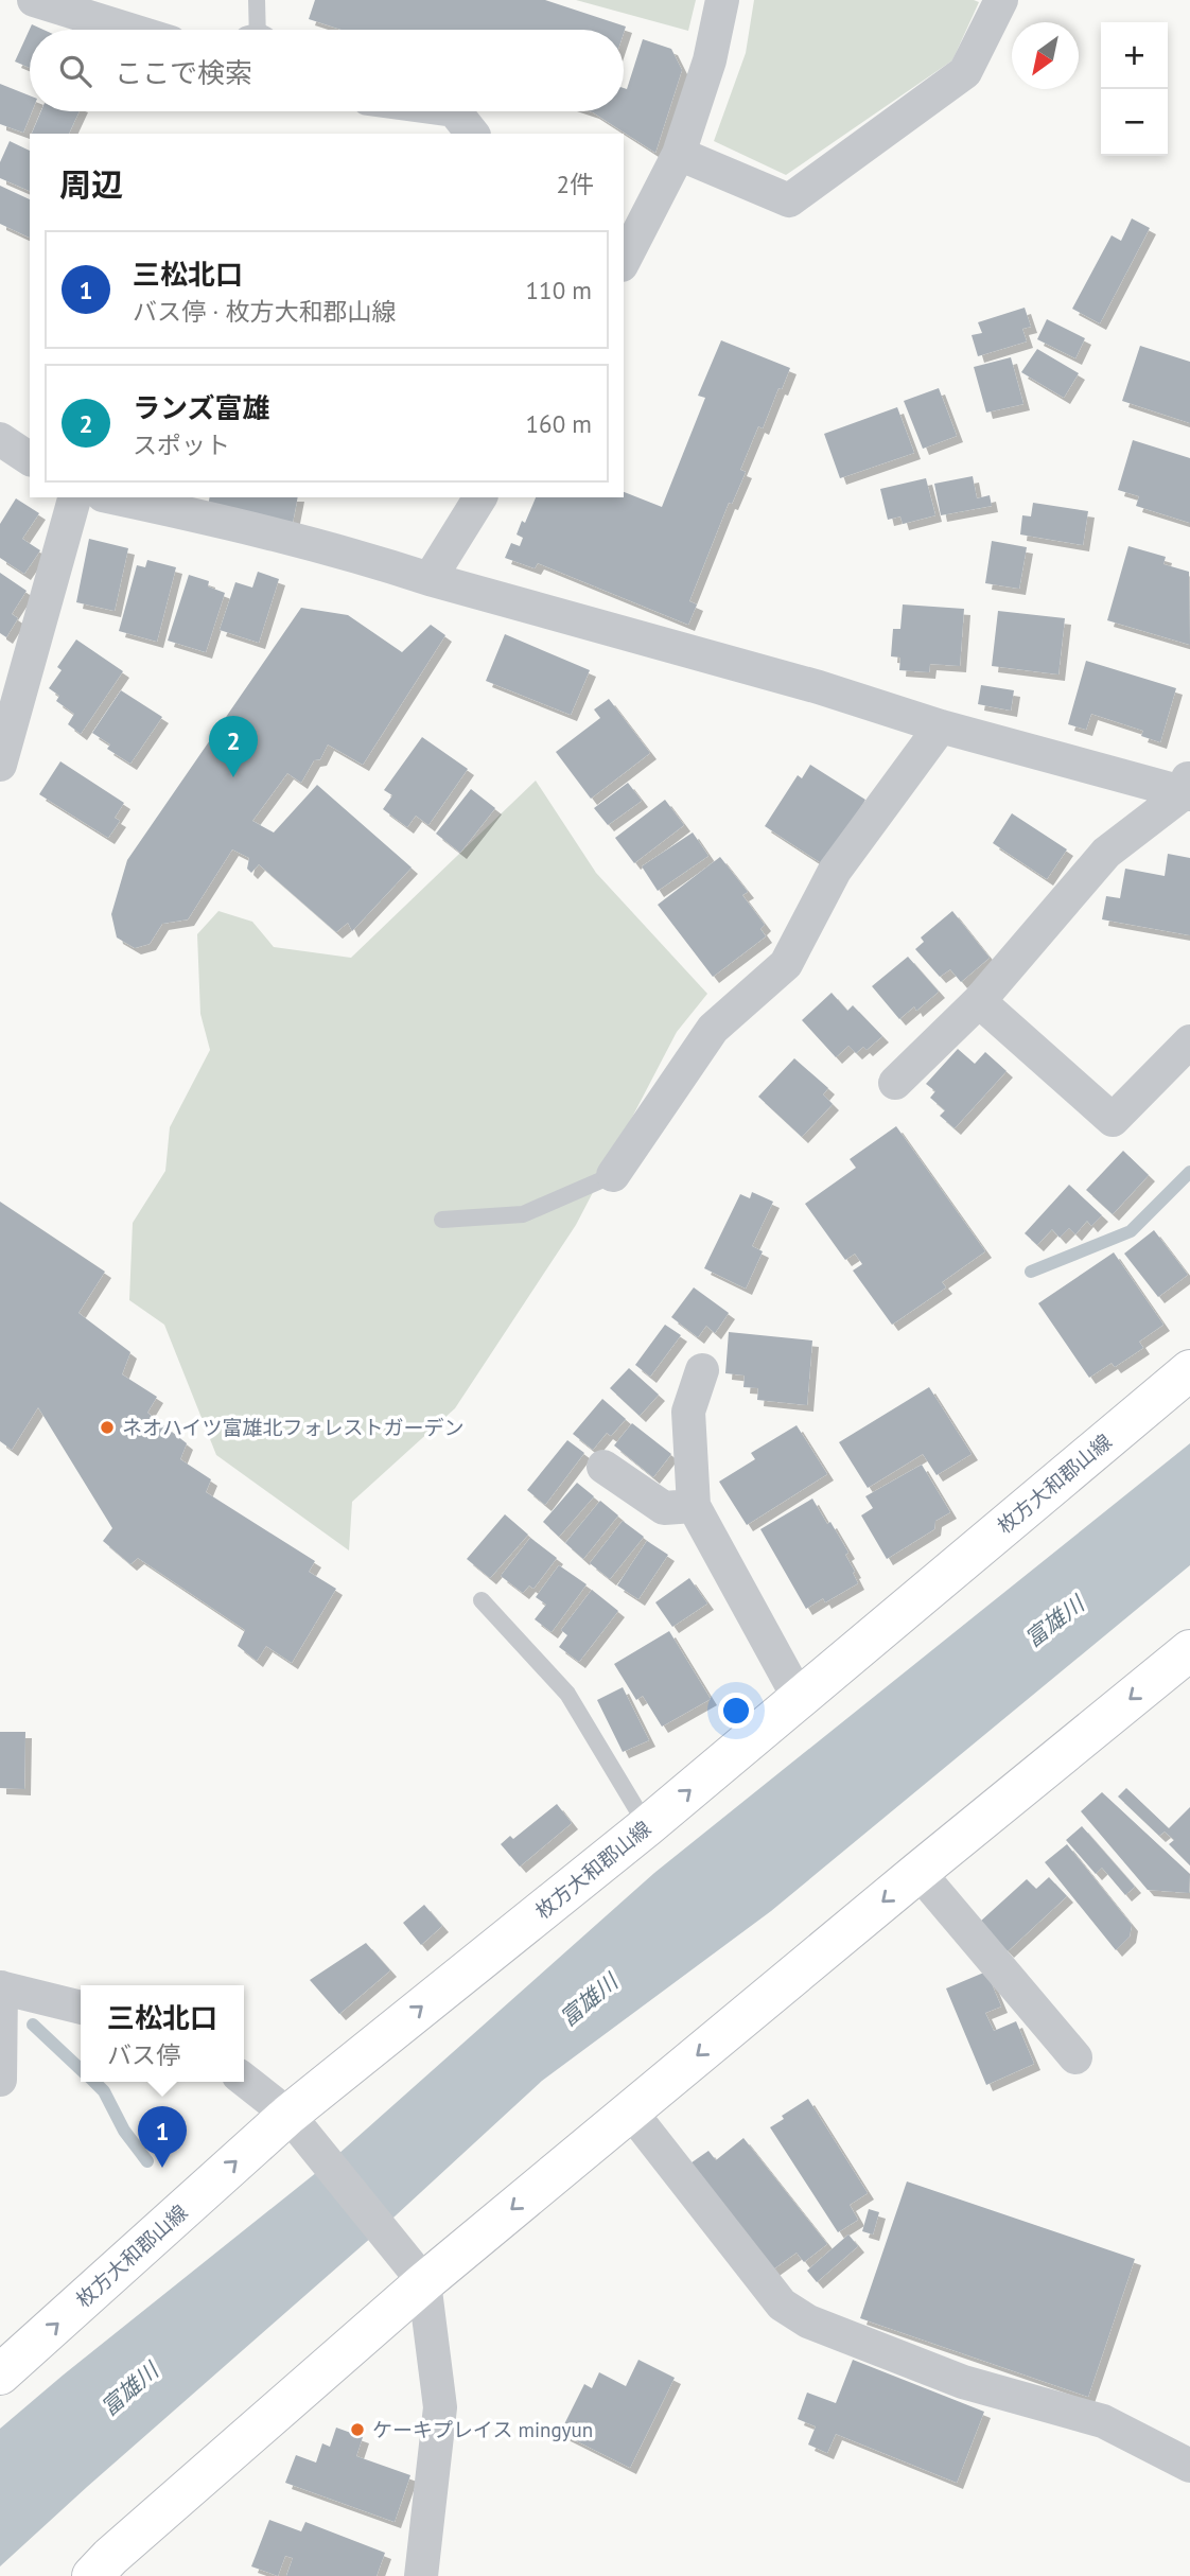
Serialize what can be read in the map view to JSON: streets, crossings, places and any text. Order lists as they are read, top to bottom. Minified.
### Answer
{"streets":{"main road":["枚方大和郡山線"]},"water":["富雄川"],"places":["ネオハイツ富雄北フォレストガーデン","ケーキプレイス mingyun"],"north":"bottom left","page":{"map_buttons":["+","−"],"search":"ここで検索","heading":["周辺","2件"],"list":[{"mark":"1","name":"三松北口","note":"バス停 · 枚方大和郡山線","value":"110 m"},{"mark":"2","name":"ランズ富雄","note":"スポット","value":"160 m"}],"pins":["2","1"],"popup":["三松北口","バス停"]}}
